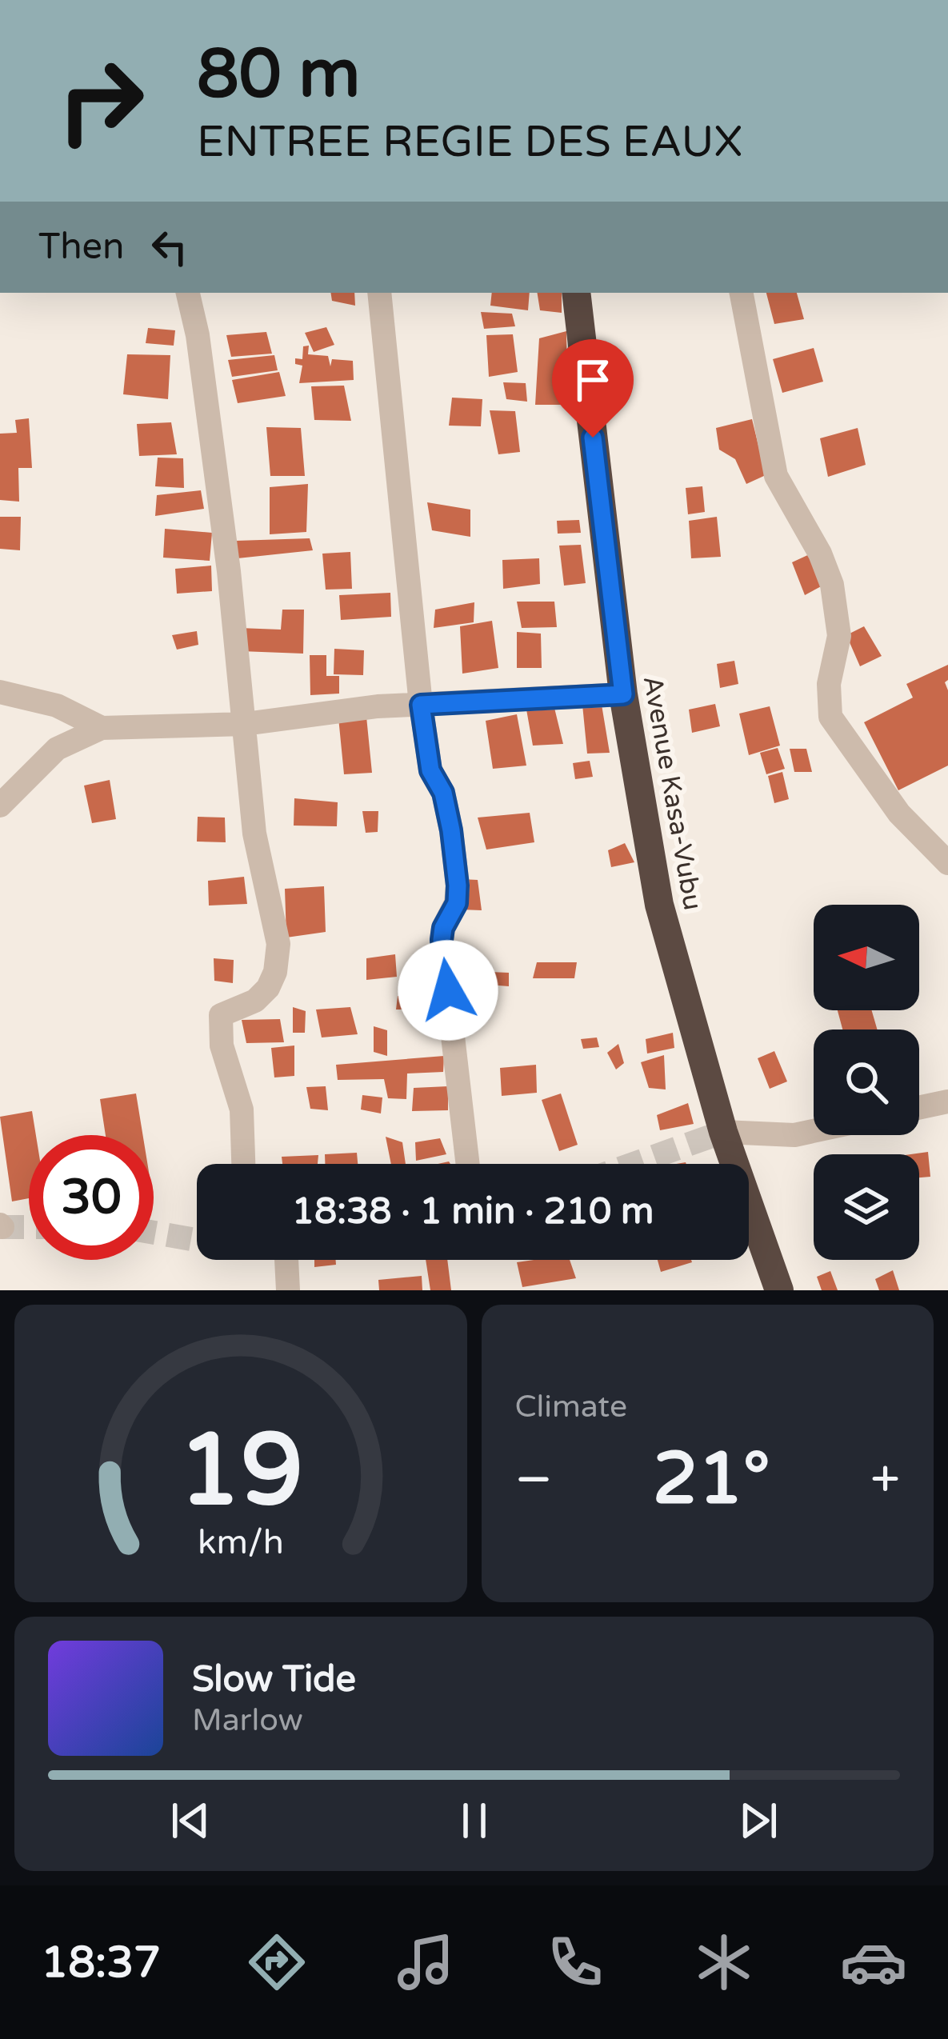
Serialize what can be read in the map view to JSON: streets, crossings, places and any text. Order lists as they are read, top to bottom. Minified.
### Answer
{"streets":{"highway":["Avenue Kasa-Vubu"]},"north":"left","page":{"turn":["80 m","ENTREE REGIE DES EAUX"],"then":"Then","limit":"30","trip":"18:38 · 1 min · 210 m","tile":"Climate","heat":["−","21°","+"],"song":["Slow Tide","Marlow"],"tabs":"18:37","gauge":["19","km/h"]}}
